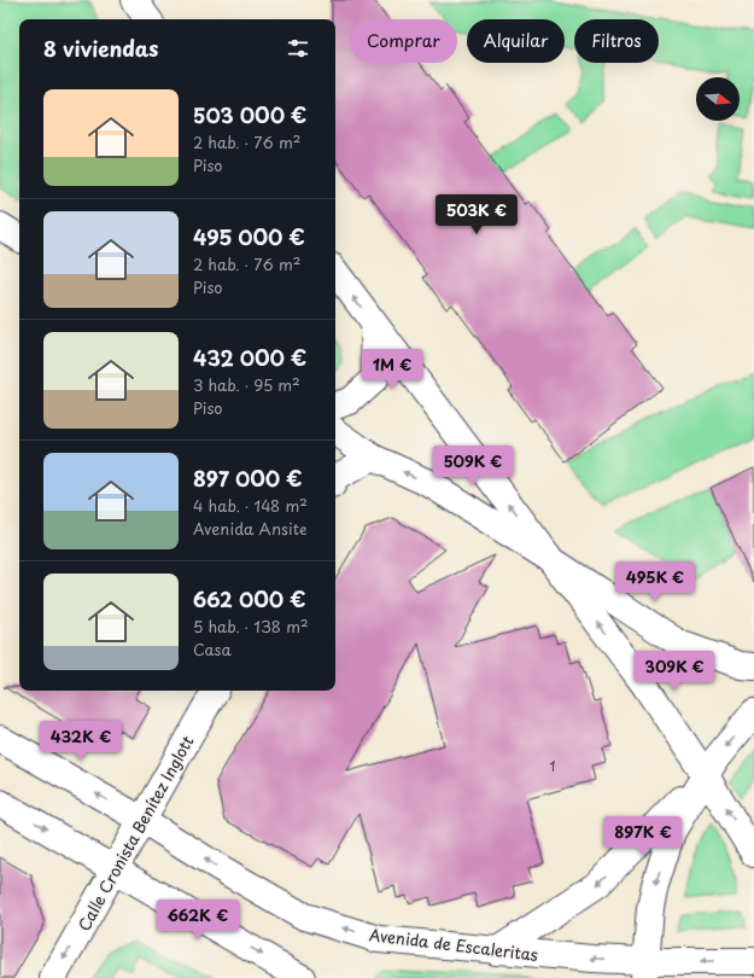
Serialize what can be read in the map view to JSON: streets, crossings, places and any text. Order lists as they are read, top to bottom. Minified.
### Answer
{"streets":{"street":["Calle Cronista Benítez Inglott","Avenida de Escaleritas"]},"crossings":[["Calle Cronista Benítez Inglott","Avenida de Escaleritas"]],"one_way":["Calle Cronista Benítez Inglott"],"house_numbers":["1"],"north":"right","page":{"chip":["Comprar","Alquilar","Filtros"],"heading":"8 viviendas","list":[{"name":"503 000 €","note":"2 hab. · 76 m² · Piso"},{"name":"495 000 €","note":"2 hab. · 76 m² · Piso"},{"name":"432 000 €","note":"3 hab. · 95 m² · Piso"},{"name":"897 000 €","note":"4 hab. · 148 m² · Avenida Ansite"},{"name":"662 000 €","note":"5 hab. · 138 m² · Casa"}],"price":["503K €","1M €","509K €","495K €","309K €","432K €","897K €","662K €"]}}
